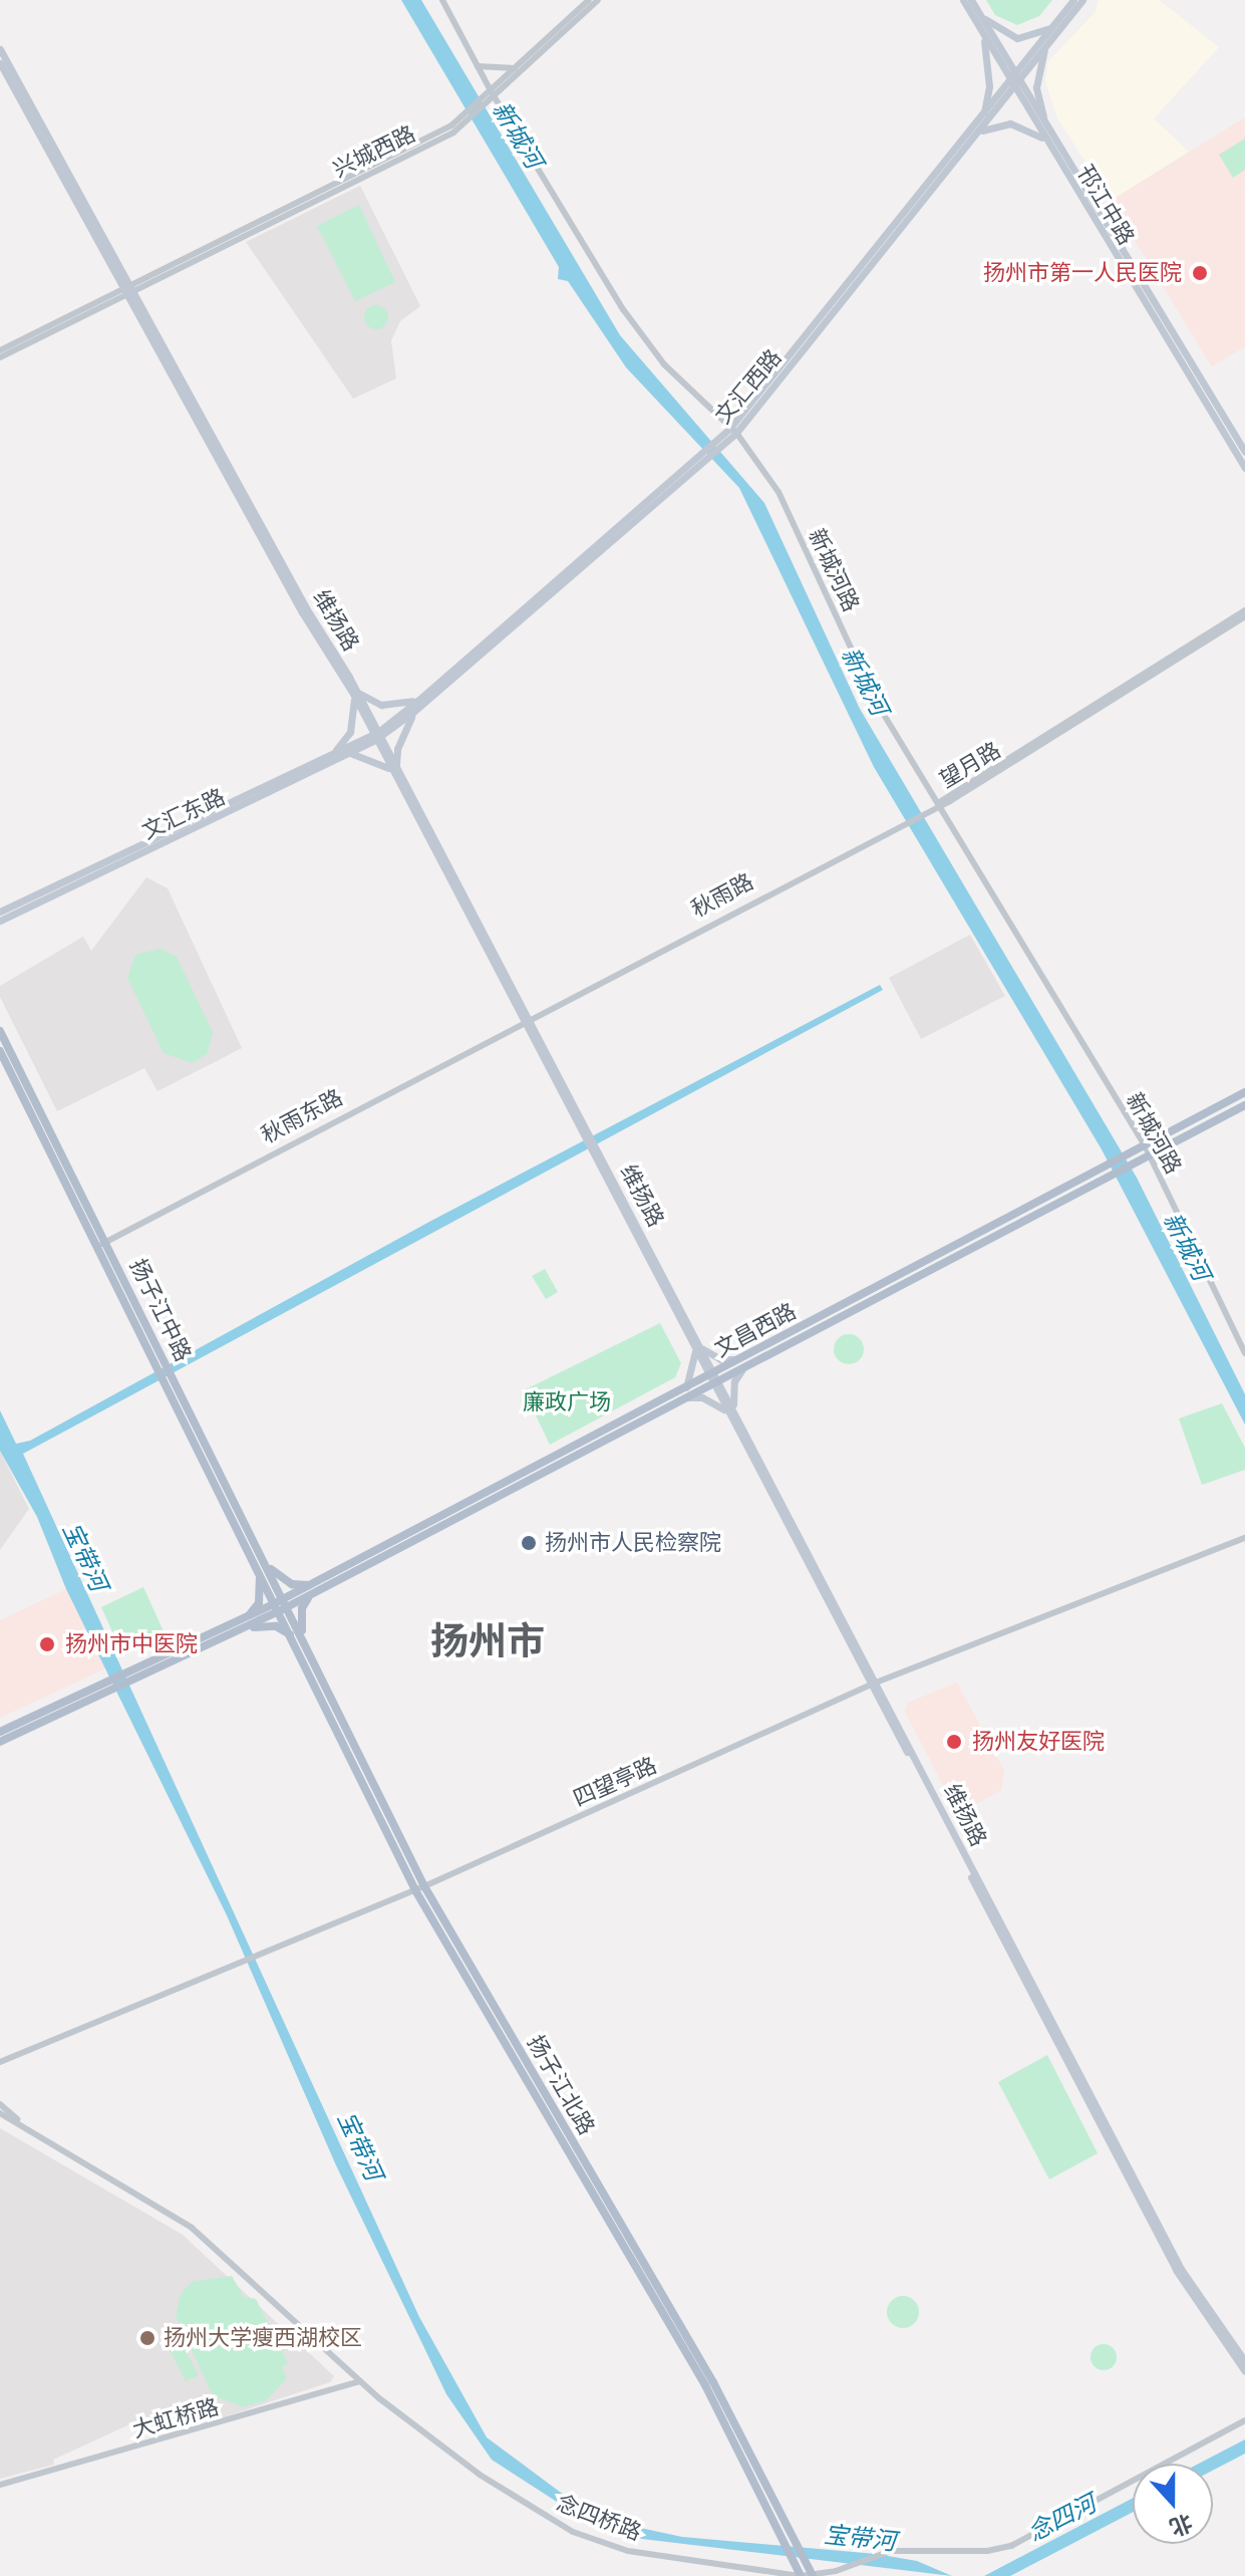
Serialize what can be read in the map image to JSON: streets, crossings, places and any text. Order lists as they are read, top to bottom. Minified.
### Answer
{"streets":{"main road":["邗江中路","文汇西路","维扬路","文汇东路","扬子江中路","文昌西路","扬子江北路"],"street":["兴城西路","新城河路","望月路","秋雨路","秋雨东路","四望亭路","大虹桥路","念四桥路"]},"crossings":[["兴城西路","新城河路"],["兴城西路","维扬路"],["邗江中路","文汇西路"],["文汇西路","新城河路"],["文汇西路","维扬路"],["文汇西路","文汇东路"],["新城河路","望月路"],["新城河路","秋雨路"],["新城河路","文昌西路"],["维扬路","文汇东路"],["维扬路","秋雨路"],["维扬路","秋雨东路"],["维扬路","文昌西路"],["维扬路","四望亭路"],["望月路","秋雨路"],["秋雨路","秋雨东路"],["秋雨东路","扬子江中路"],["扬子江中路","文昌西路"],["扬子江中路","扬子江北路"],["文昌西路","扬子江北路"],["四望亭路","扬子江北路"],["扬子江北路","念四桥路"],["大虹桥路","念四桥路"]],"districts":["扬州市"],"water":["新城河","宝带河","念四河"],"parks":["廉政广场"],"places":["扬州市第一人民医院","扬州市人民检察院","扬州市中医院","扬州友好医院","扬州大学瘦西湖校区"],"north":"bottom"}
